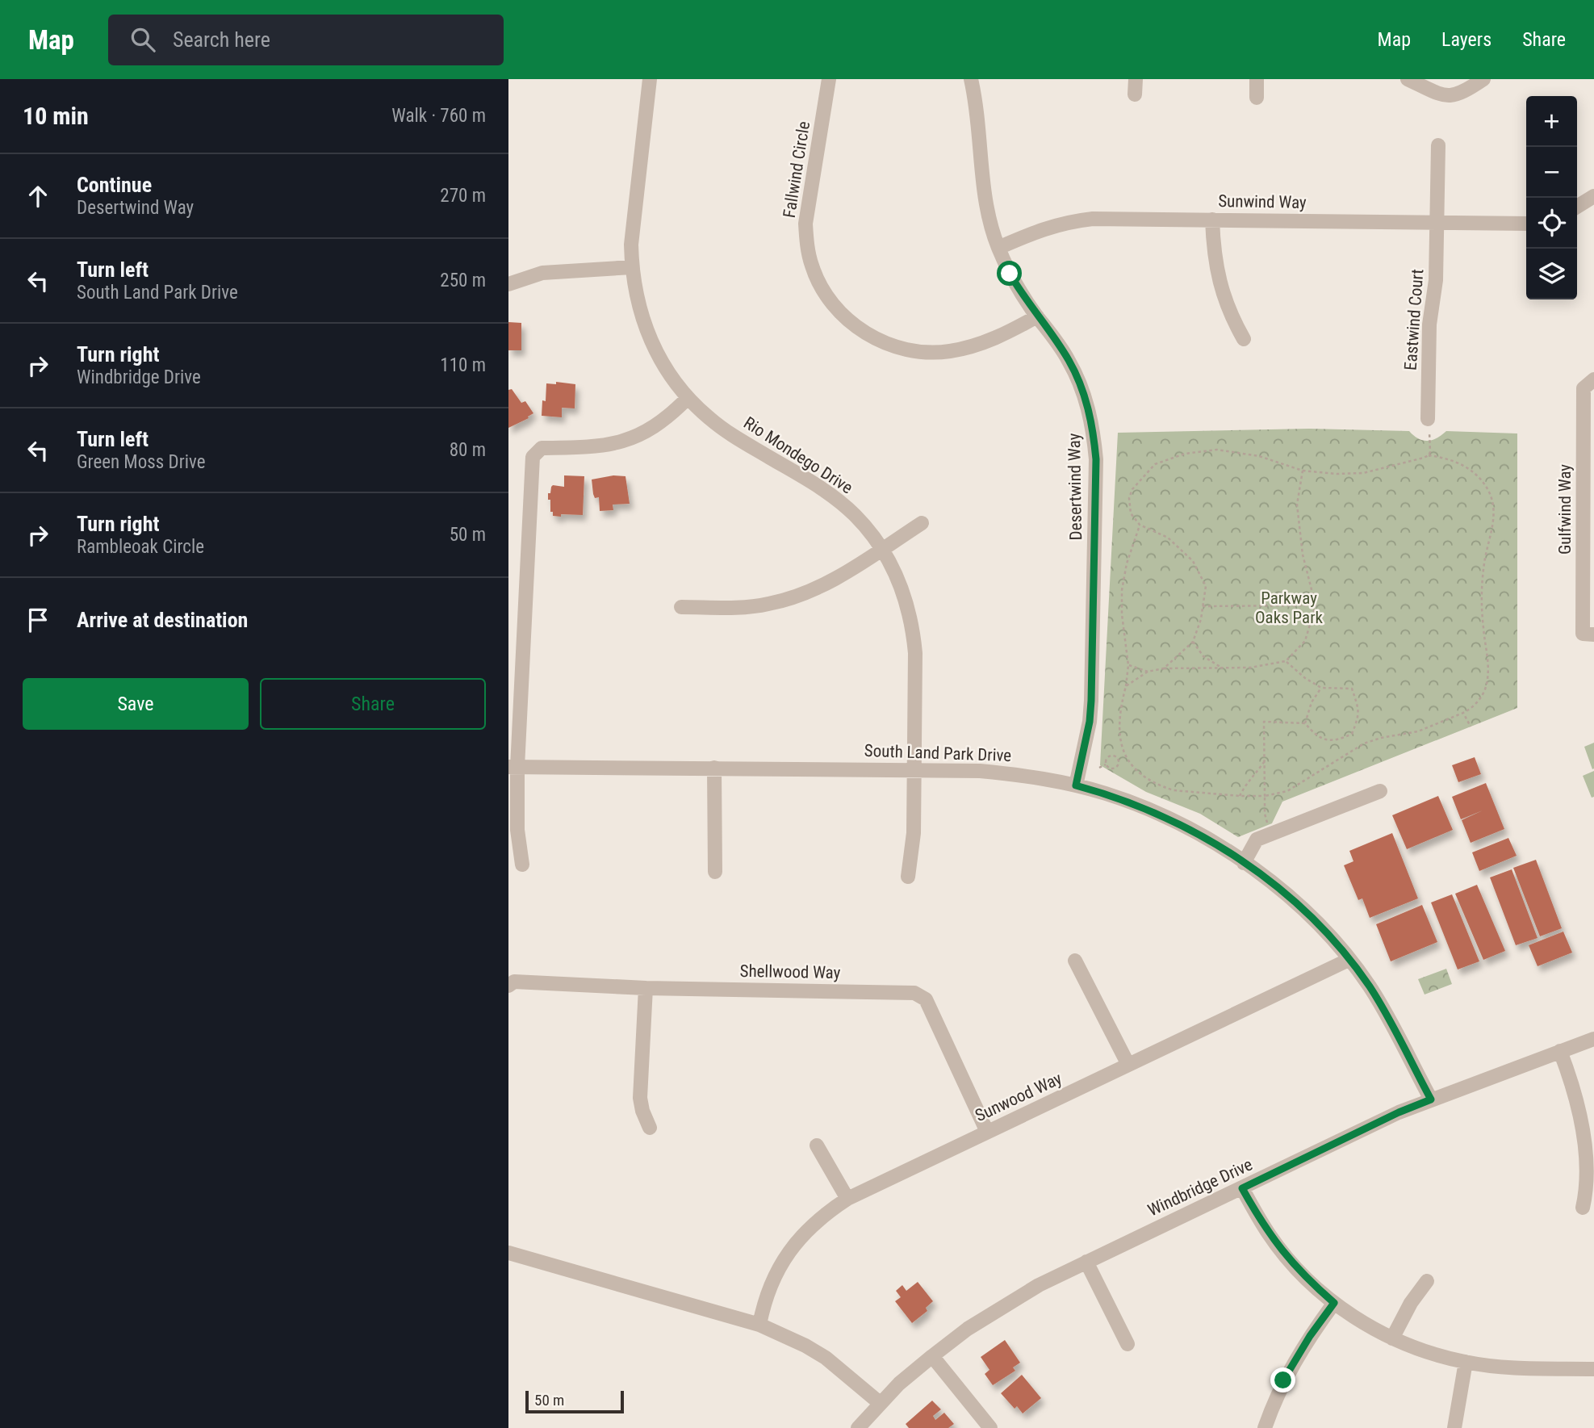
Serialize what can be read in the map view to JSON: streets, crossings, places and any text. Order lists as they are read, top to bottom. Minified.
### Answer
{"streets":{"street":["Fallwind Circle","Sunwind Way","Eastwind Court","Rio Mondego Drive","Desertwind Way","Gulfwind Way","South Land Park Drive","Shellwood Way","Sunwood Way","Windbridge Drive"]},"crossings":[["Fallwind Circle","Desertwind Way"],["Sunwind Way","Eastwind Court"],["Sunwind Way","Desertwind Way"],["Rio Mondego Drive","South Land Park Drive"],["Desertwind Way","South Land Park Drive"],["South Land Park Drive","Sunwood Way"],["South Land Park Drive","Windbridge Drive"],["Shellwood Way","Sunwood Way"]],"parks":["Parkway Oaks Park"],"scale_bar":"50 m","page":{"header":"Map","search":"Search here","nav":["Map","Layers","Share"],"heading":["10 min","Walk · 760 m"],"map_buttons":["+","−"],"list":[["Continue","Desertwind Way","270 m"],["Turn left","South Land Park Drive","250 m"],["Turn right","Windbridge Drive","110 m"],["Turn left","Green Moss Drive","80 m"],["Turn right","Rambleoak Circle","50 m"],"Arrive at destination"],"buttons":["Save","Share"],"scale":"50 m"}}
